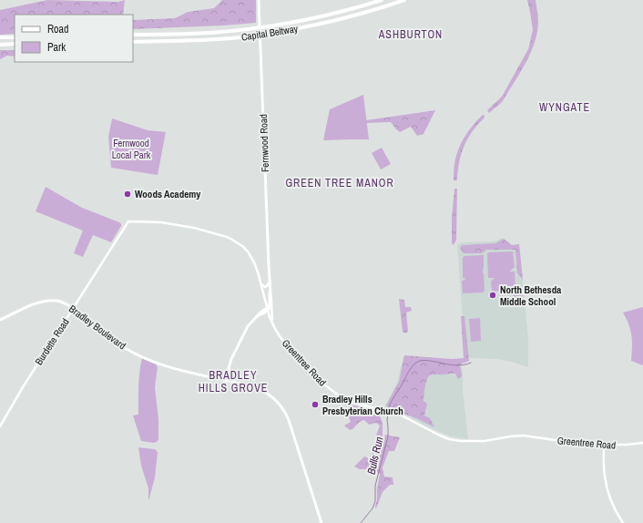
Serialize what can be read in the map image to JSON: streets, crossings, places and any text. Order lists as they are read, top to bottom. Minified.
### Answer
{"streets":{"highway":["Capital Beltway"],"main road":["Fernwood Road","Bradley Boulevard"],"street":["Burdette Road","Greentree Road"]},"crossings":[["Fernwood Road","Greentree Road"],["Bradley Boulevard","Burdette Road"],["Burdette Road","Greentree Road"]],"districts":["ASHBURTON","WYNGATE","GREEN TREE MANOR","BRADLEY HILLS GROVE"],"water":["Bulls Run"],"parks":["Fernwood Local Park"],"places":["Woods Academy","North Bethesda Middle School","Bradley Hills Presbyterian Church"],"legend":["Road","Park"]}
